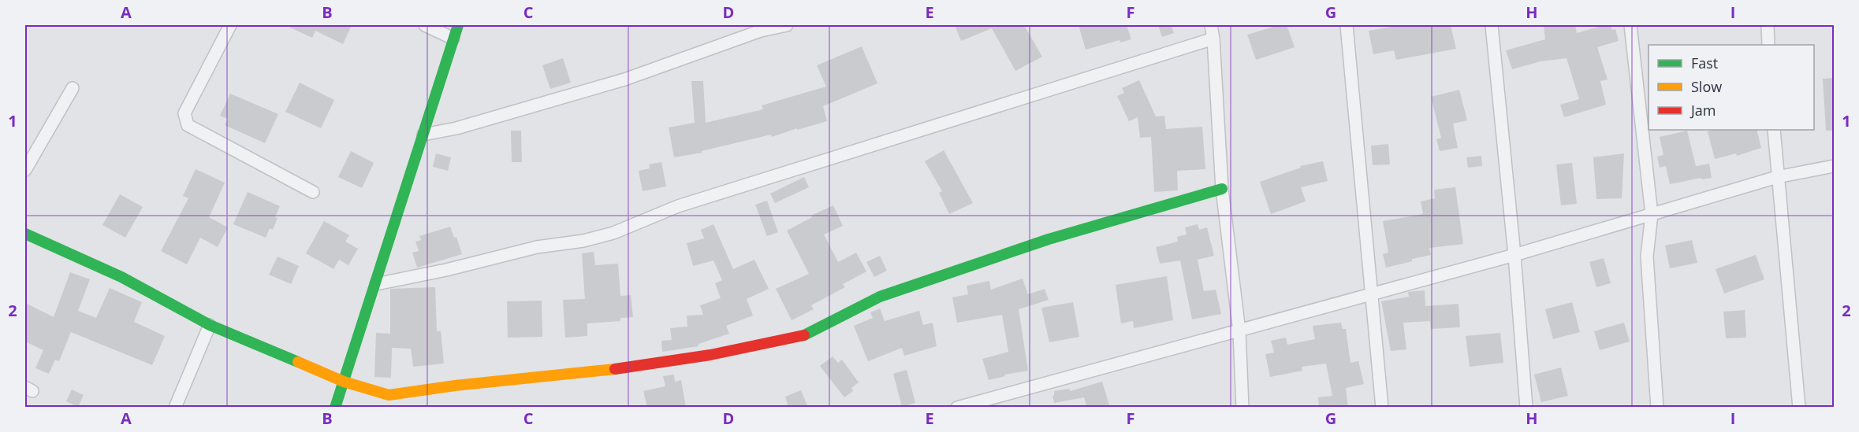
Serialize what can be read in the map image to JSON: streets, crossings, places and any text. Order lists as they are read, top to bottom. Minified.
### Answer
{"legend":["Fast","Slow","Jam"],"grid":{"columns":["A","B","C","D","E","F","G","H","I"],"rows":["1","2"]}}
